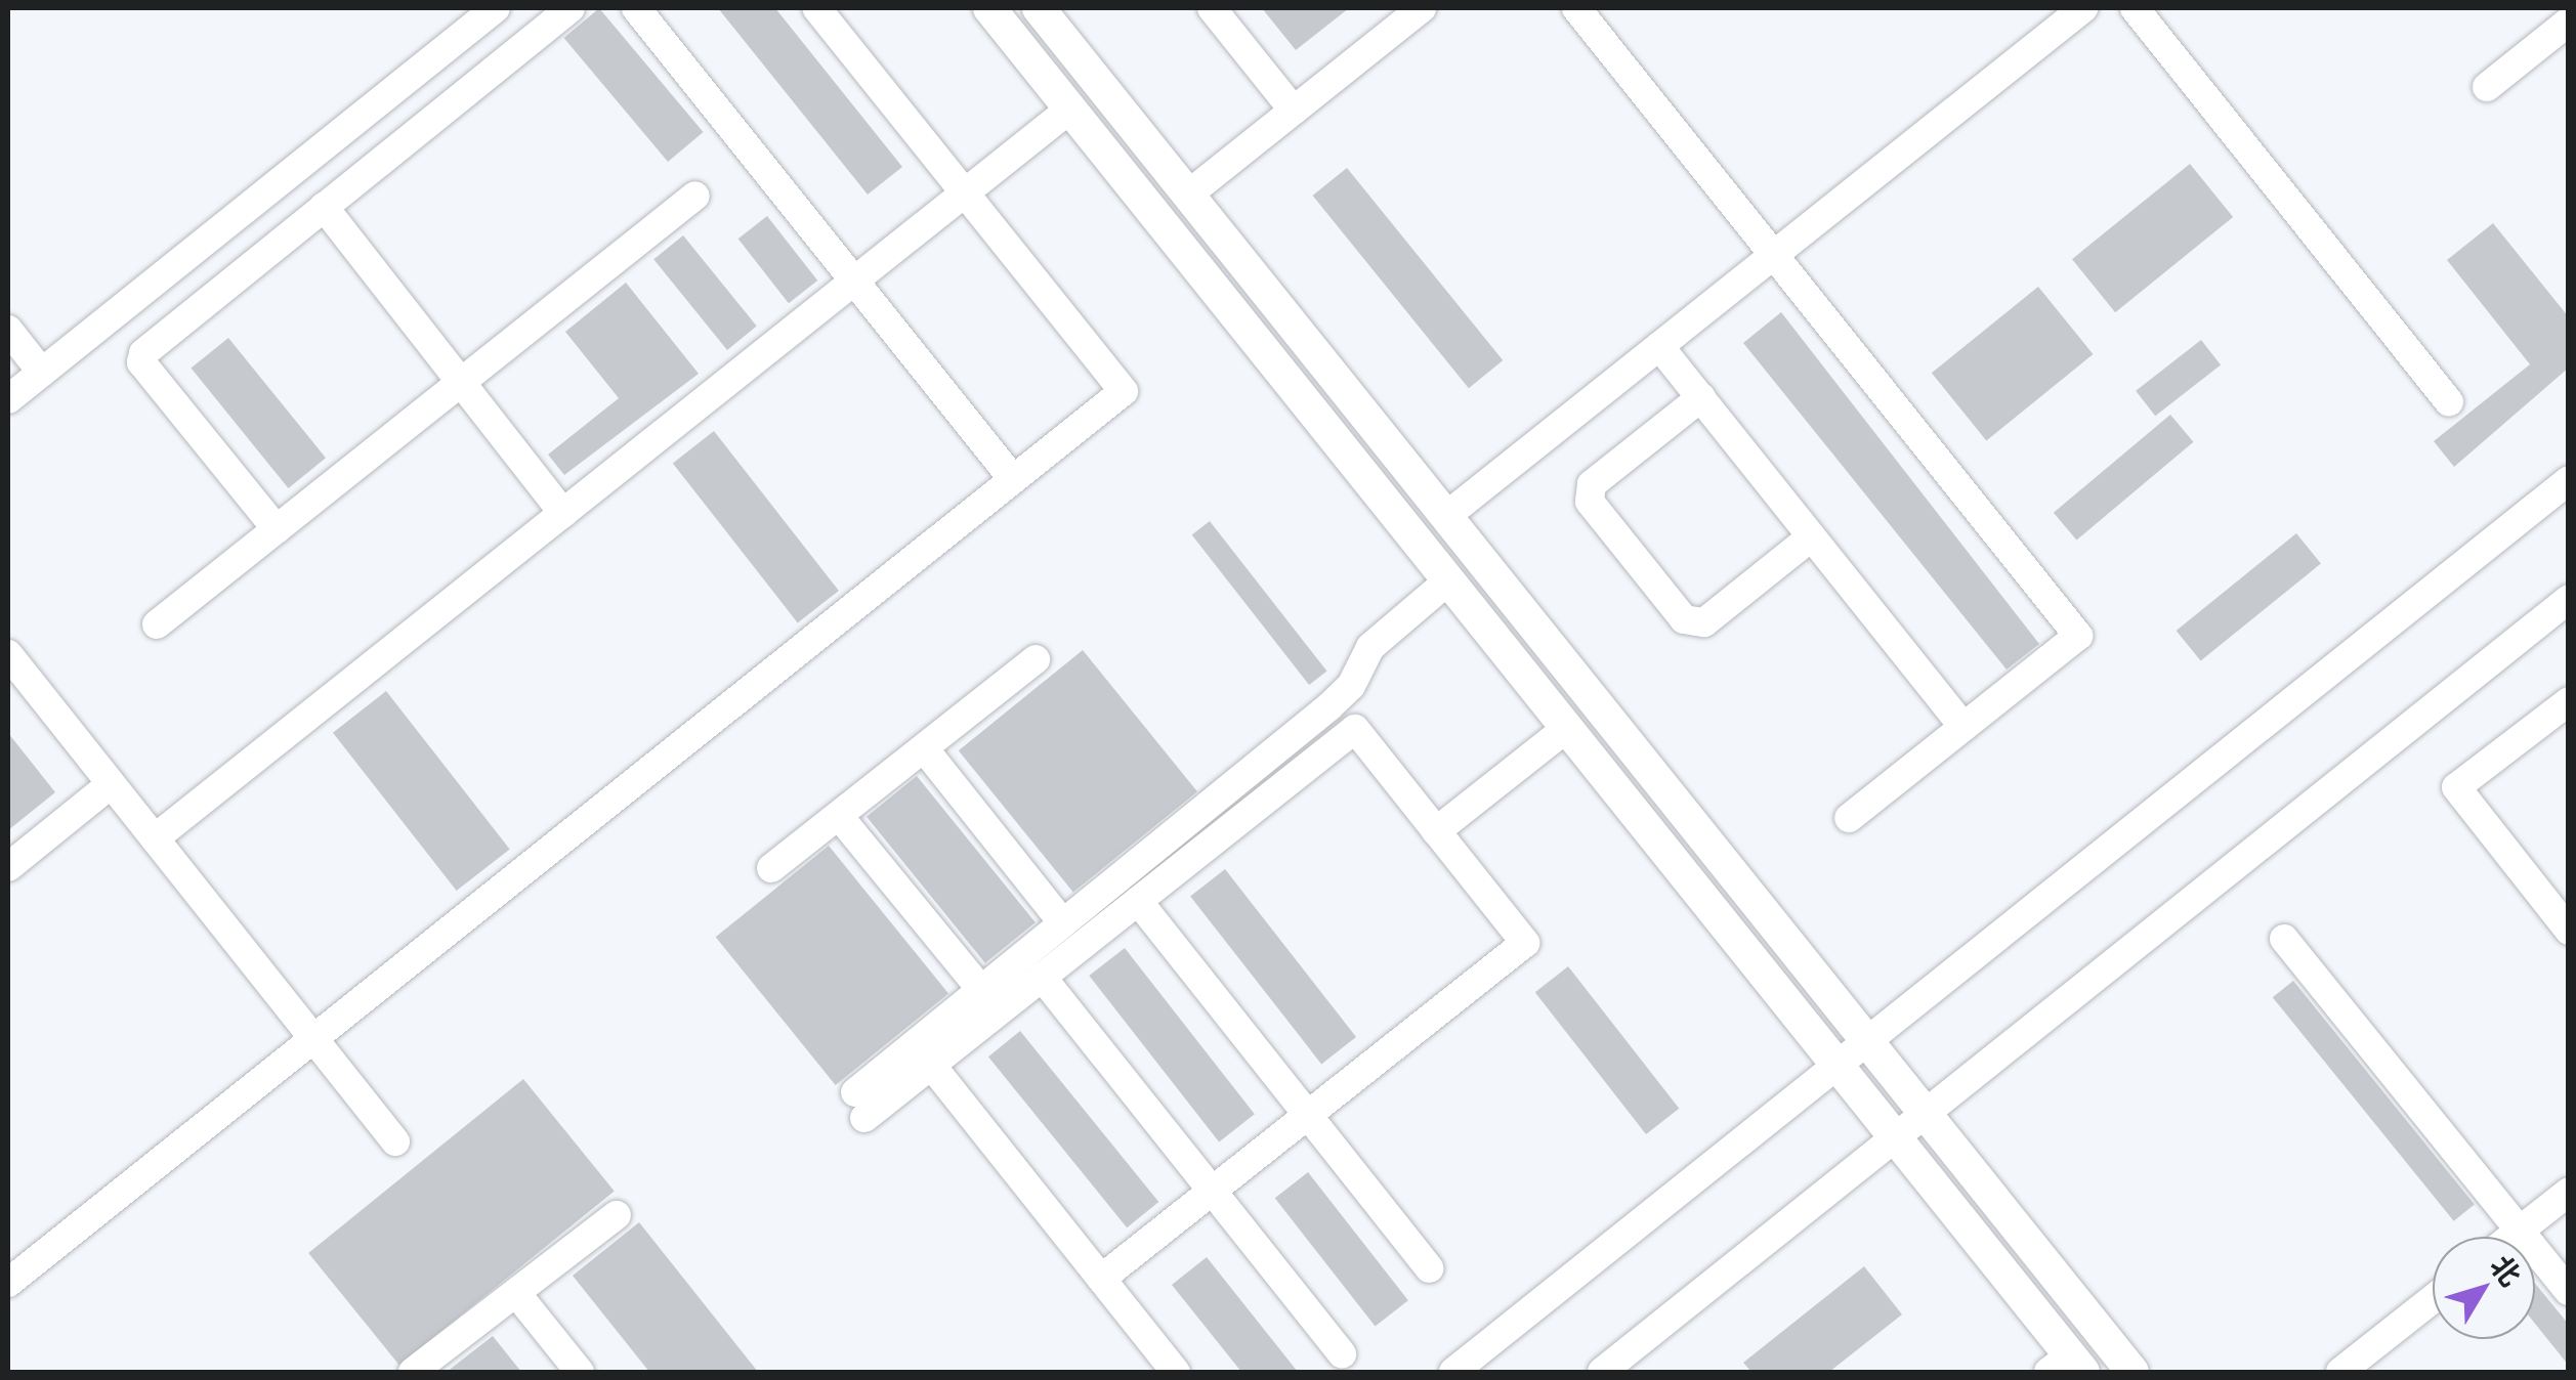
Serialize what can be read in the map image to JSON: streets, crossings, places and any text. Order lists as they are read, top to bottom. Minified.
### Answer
{"north":"top right"}
